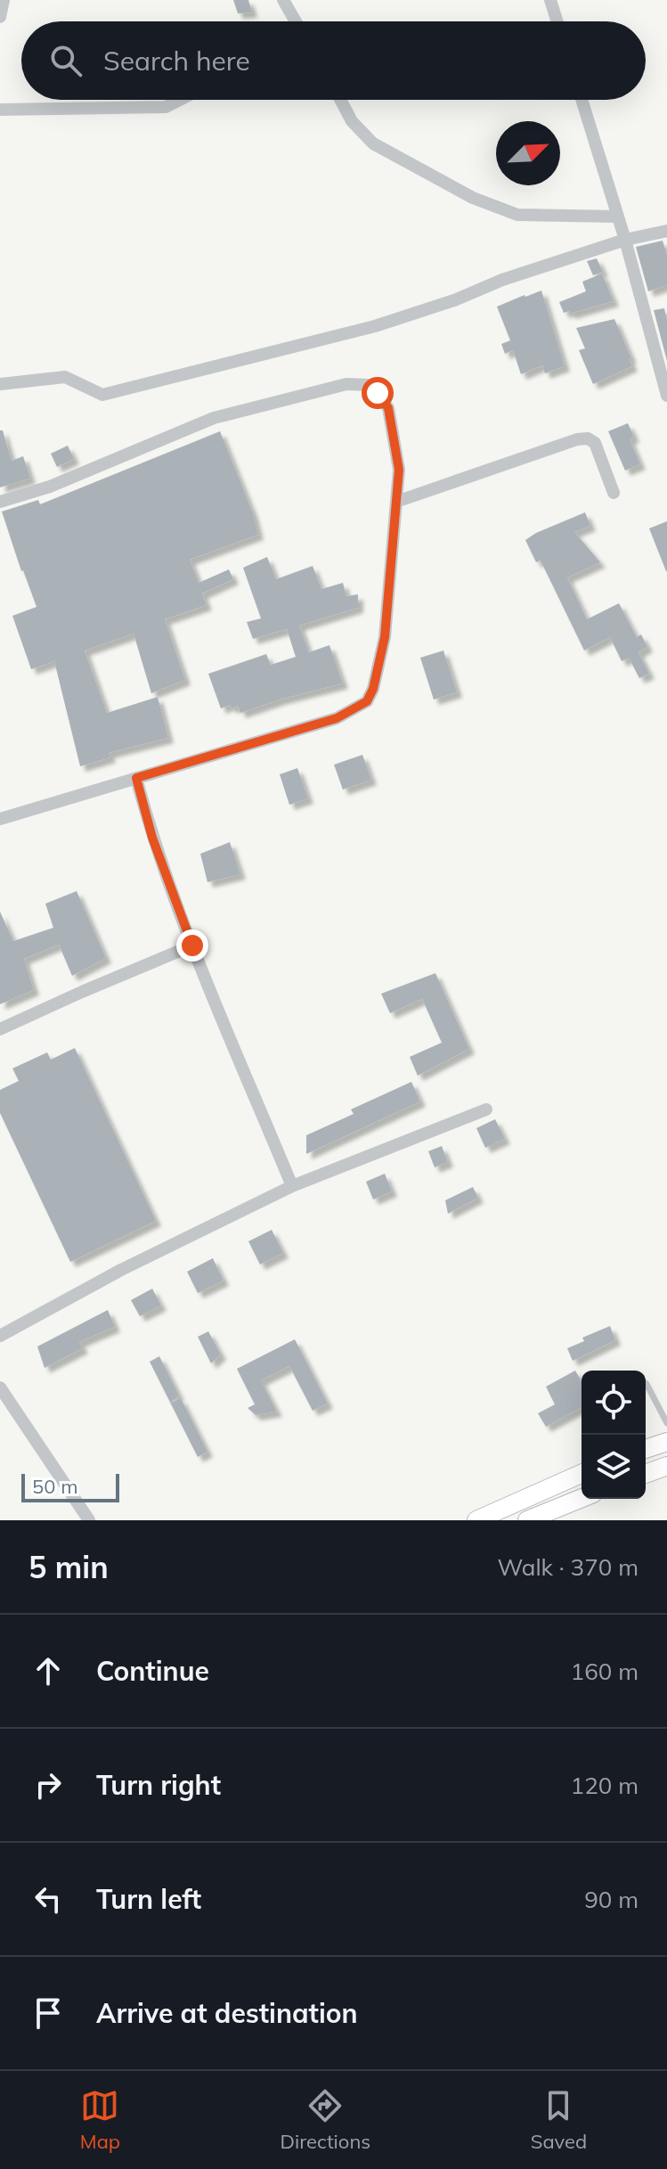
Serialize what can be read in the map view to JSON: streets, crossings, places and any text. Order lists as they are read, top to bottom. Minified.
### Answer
{"scale_bar":"50 m","north":"top right","page":{"search":"Search here","scale":"50 m","heading":["5 min","Walk · 370 m"],"list":[["Continue","160 m"],["Turn right","120 m"],["Turn left","90 m"],"Arrive at destination"],"nav":["Map","Directions","Saved"]}}
